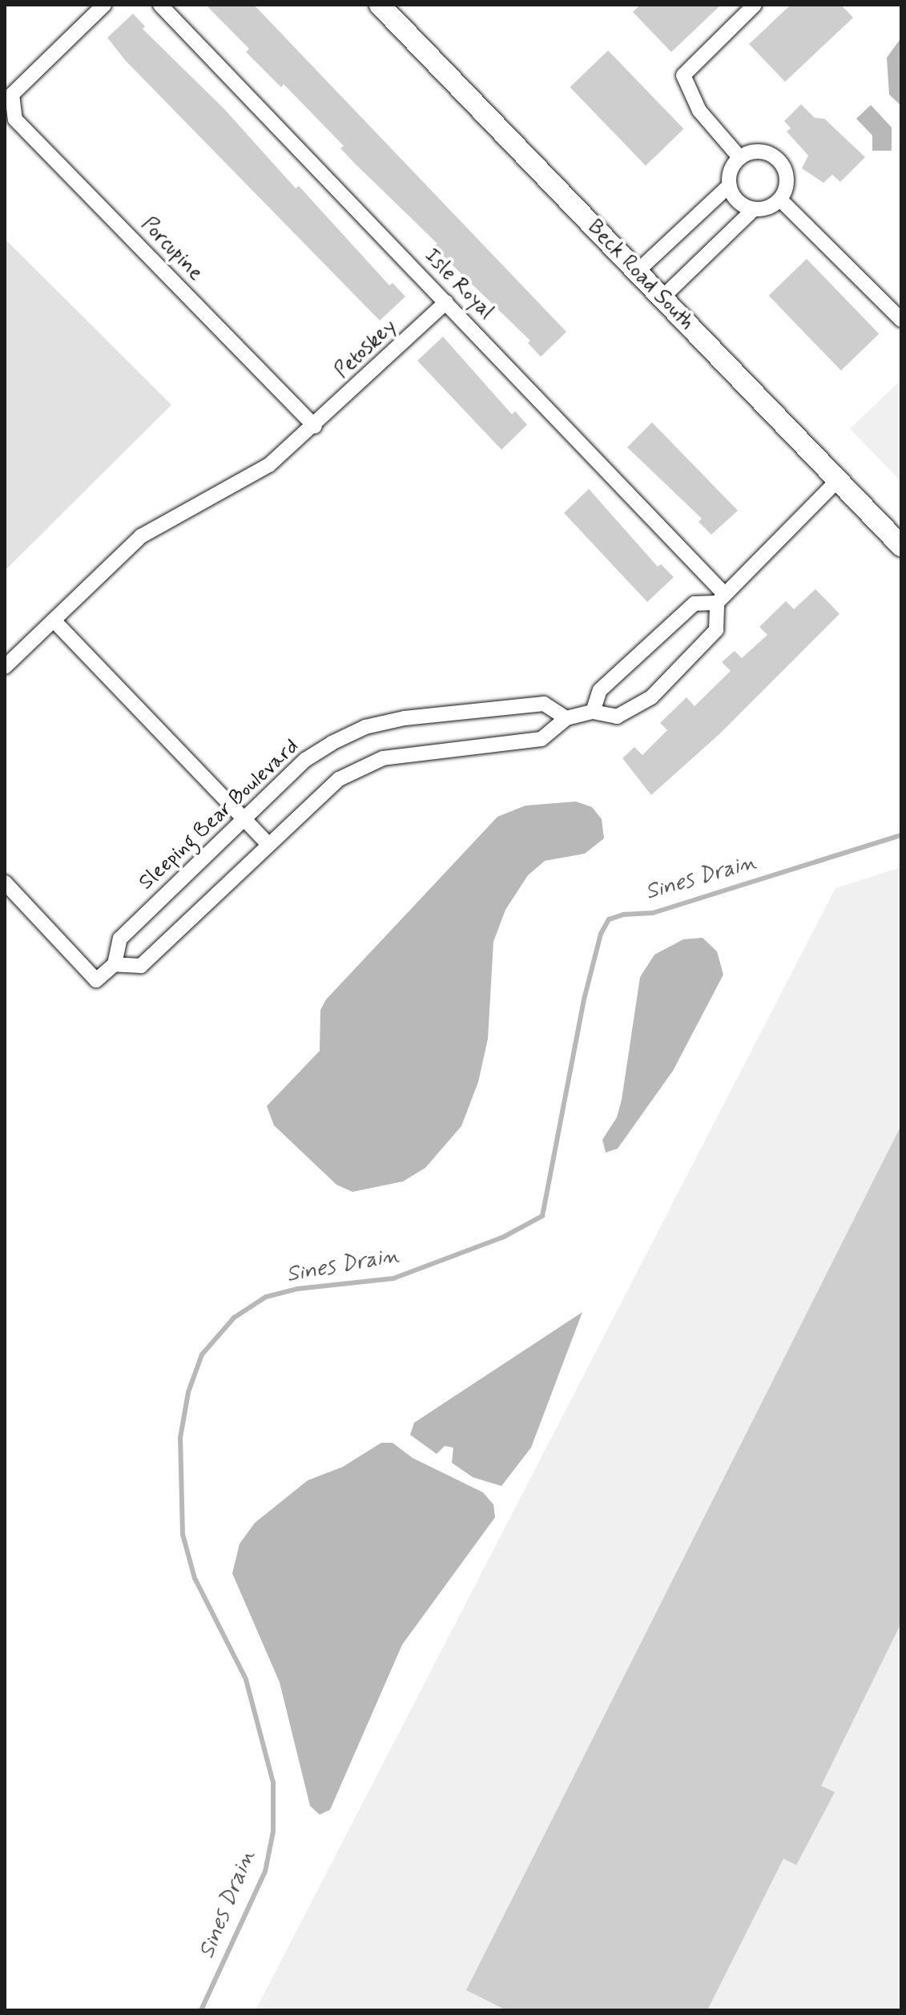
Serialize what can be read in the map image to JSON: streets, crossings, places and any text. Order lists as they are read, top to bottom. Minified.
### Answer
{"streets":{"main road":["Beck Road South"],"street":["Porcupine","Isle Royal","Petoskey","Sleeping Bear Boulevard"]},"crossings":[["Porcupine","Petoskey"],["Isle Royal","Petoskey"]],"water":["Sines Drain"]}
